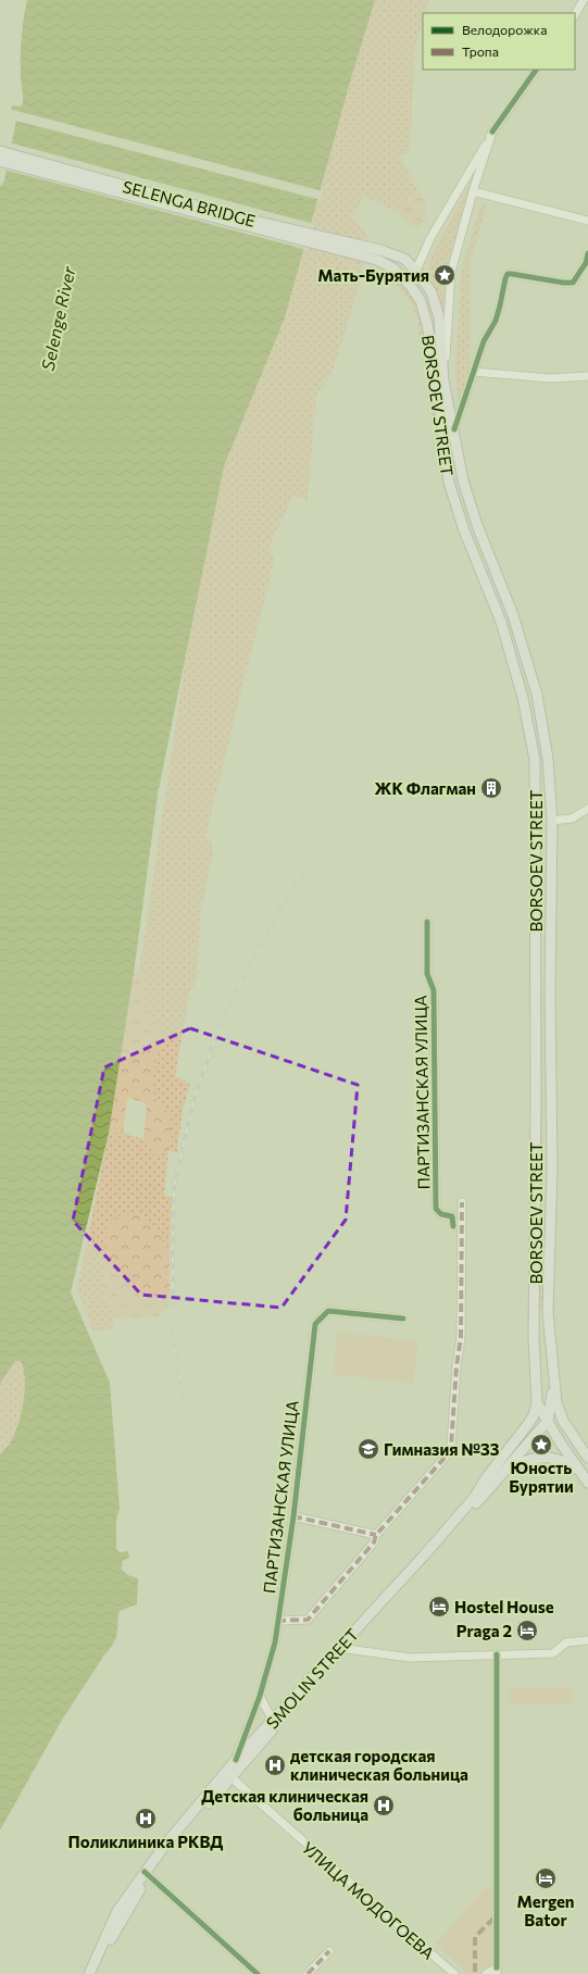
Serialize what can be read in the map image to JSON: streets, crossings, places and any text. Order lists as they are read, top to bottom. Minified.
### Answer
{"streets":{"main road":["SELENGA BRIDGE","BORSOEV STREET","SMOLIN STREET"],"street":["ПАРТИЗАНСКАЯ УЛИЦА","УЛИЦА МОДОГОЕВА"]},"crossings":[["SELENGA BRIDGE","BORSOEV STREET"],["BORSOEV STREET","SMOLIN STREET"],["ПАРТИЗАНСКАЯ УЛИЦА","SMOLIN STREET"],["SMOLIN STREET","УЛИЦА МОДОГОЕВА"]],"water":["Selenge River"],"places":{"place":["Мать-Бурятия","Юность Бурятии"],"building":["ЖК Флагман"],"school or university":["Гимназия №33"],"hotel":["Hostel House","Praga 2","Mergen Bator"],"hospital":["детская городская клиническая больница","Детская клиническая больница","Поликлиника РКВД"]},"legend":["Велодорожка","Тропа"]}
